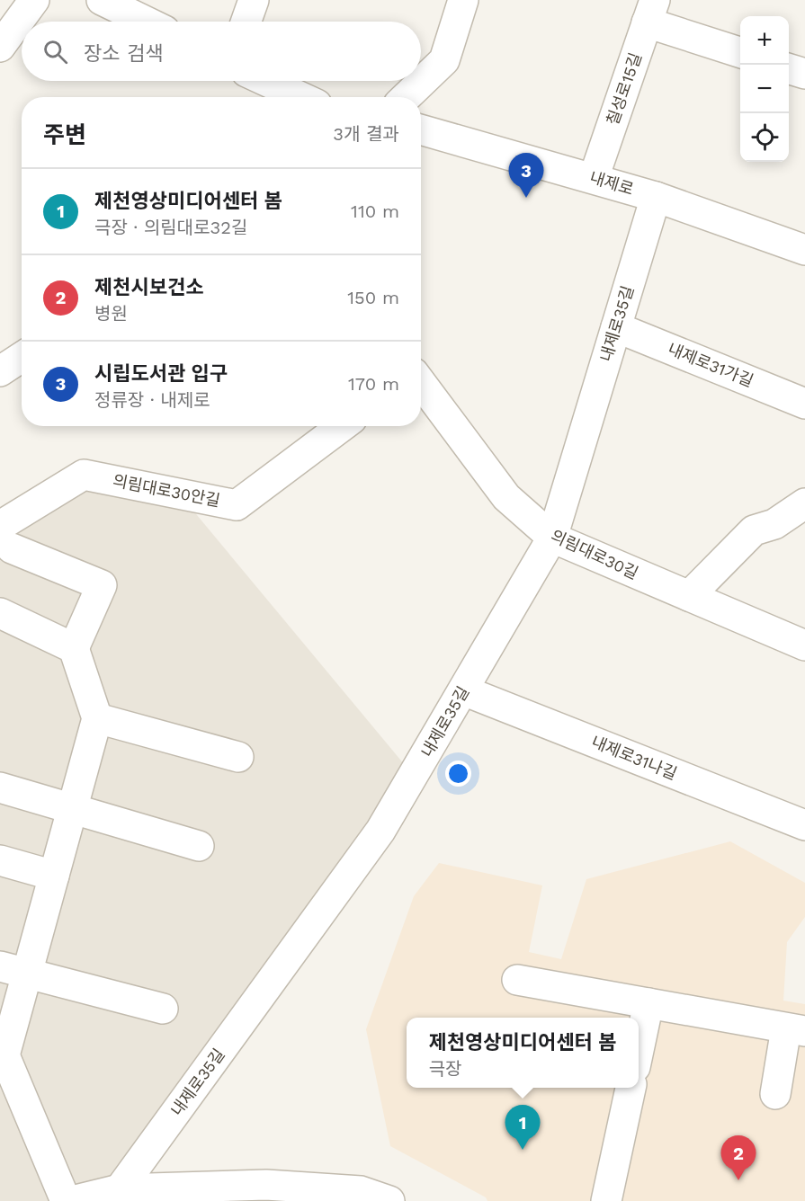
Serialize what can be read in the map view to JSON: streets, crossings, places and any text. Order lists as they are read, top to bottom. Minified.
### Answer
{"streets":{"street":["칠성로15길","내제로","내제로35길","내제로31가길","의림대로30안길","의림대로30길","내제로31나길"]},"crossings":[["칠성로15길","내제로"],["내제로","내제로35길"],["내제로35길","내제로31가길"],["내제로35길","의림대로30길"],["내제로35길","내제로31나길"]],"page":{"map_buttons":["+","−"],"search":"장소 검색","heading":["주변","3개 결과"],"pins":["3","1","2"],"list":[{"mark":"1","name":"제천영상미디어센터 봄","note":"극장 · 의림대로32길","value":"110 m"},{"mark":"2","name":"제천시보건소","note":"병원","value":"150 m"},{"mark":"3","name":"시립도서관 입구","note":"정류장 · 내제로","value":"170 m"}],"popup":["제천영상미디어센터 봄","극장"]}}
